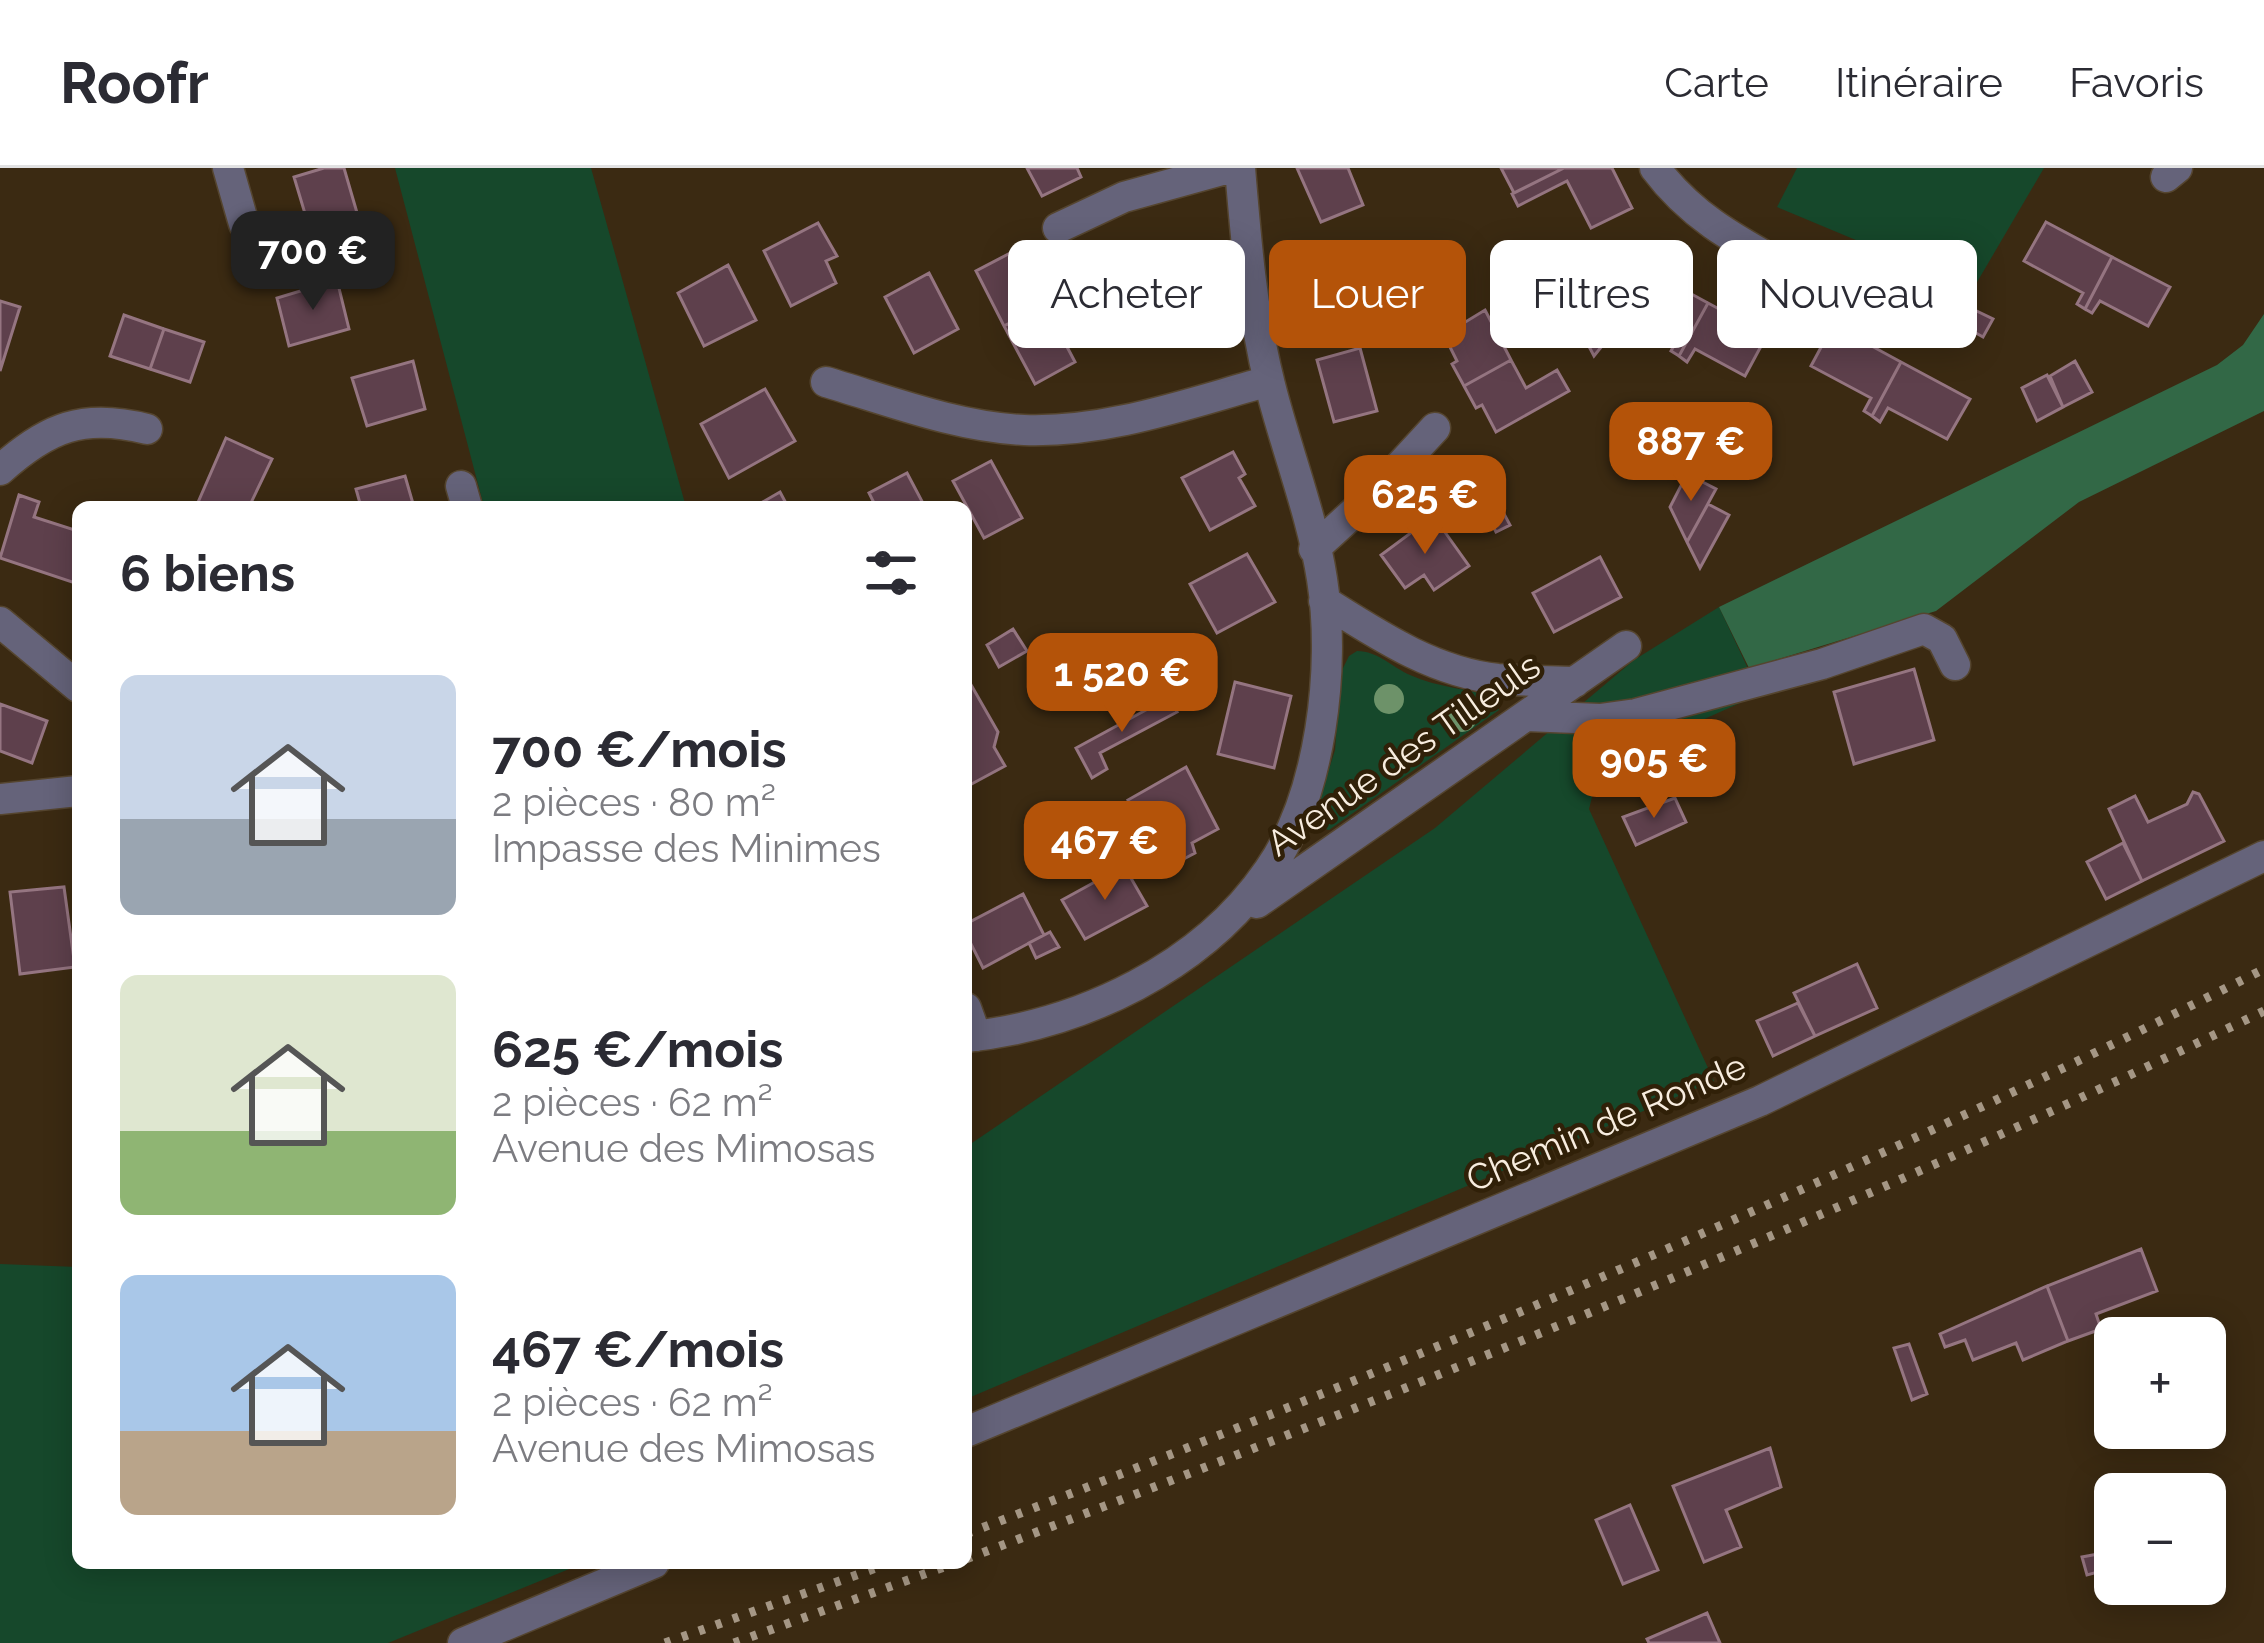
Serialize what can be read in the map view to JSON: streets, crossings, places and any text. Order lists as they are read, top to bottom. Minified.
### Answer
{"streets":{"street":["Avenue des Tilleuls","Chemin de Ronde"]},"page":{"header":"Roofr","nav":["Carte","Itinéraire","Favoris"],"price":["700 €","887 €","625 €","1 520 €","905 €","467 €"],"chip":["Acheter","Louer","Filtres","Nouveau"],"heading":"6 biens","list":[{"name":"700 €/mois","note":"2 pièces · 80 m² · Impasse des Minimes"},{"name":"625 €/mois","note":"2 pièces · 62 m² · Avenue des Mimosas"},{"name":"467 €/mois","note":"2 pièces · 62 m² · Avenue des Mimosas"}],"map_buttons":["+","−"]}}
